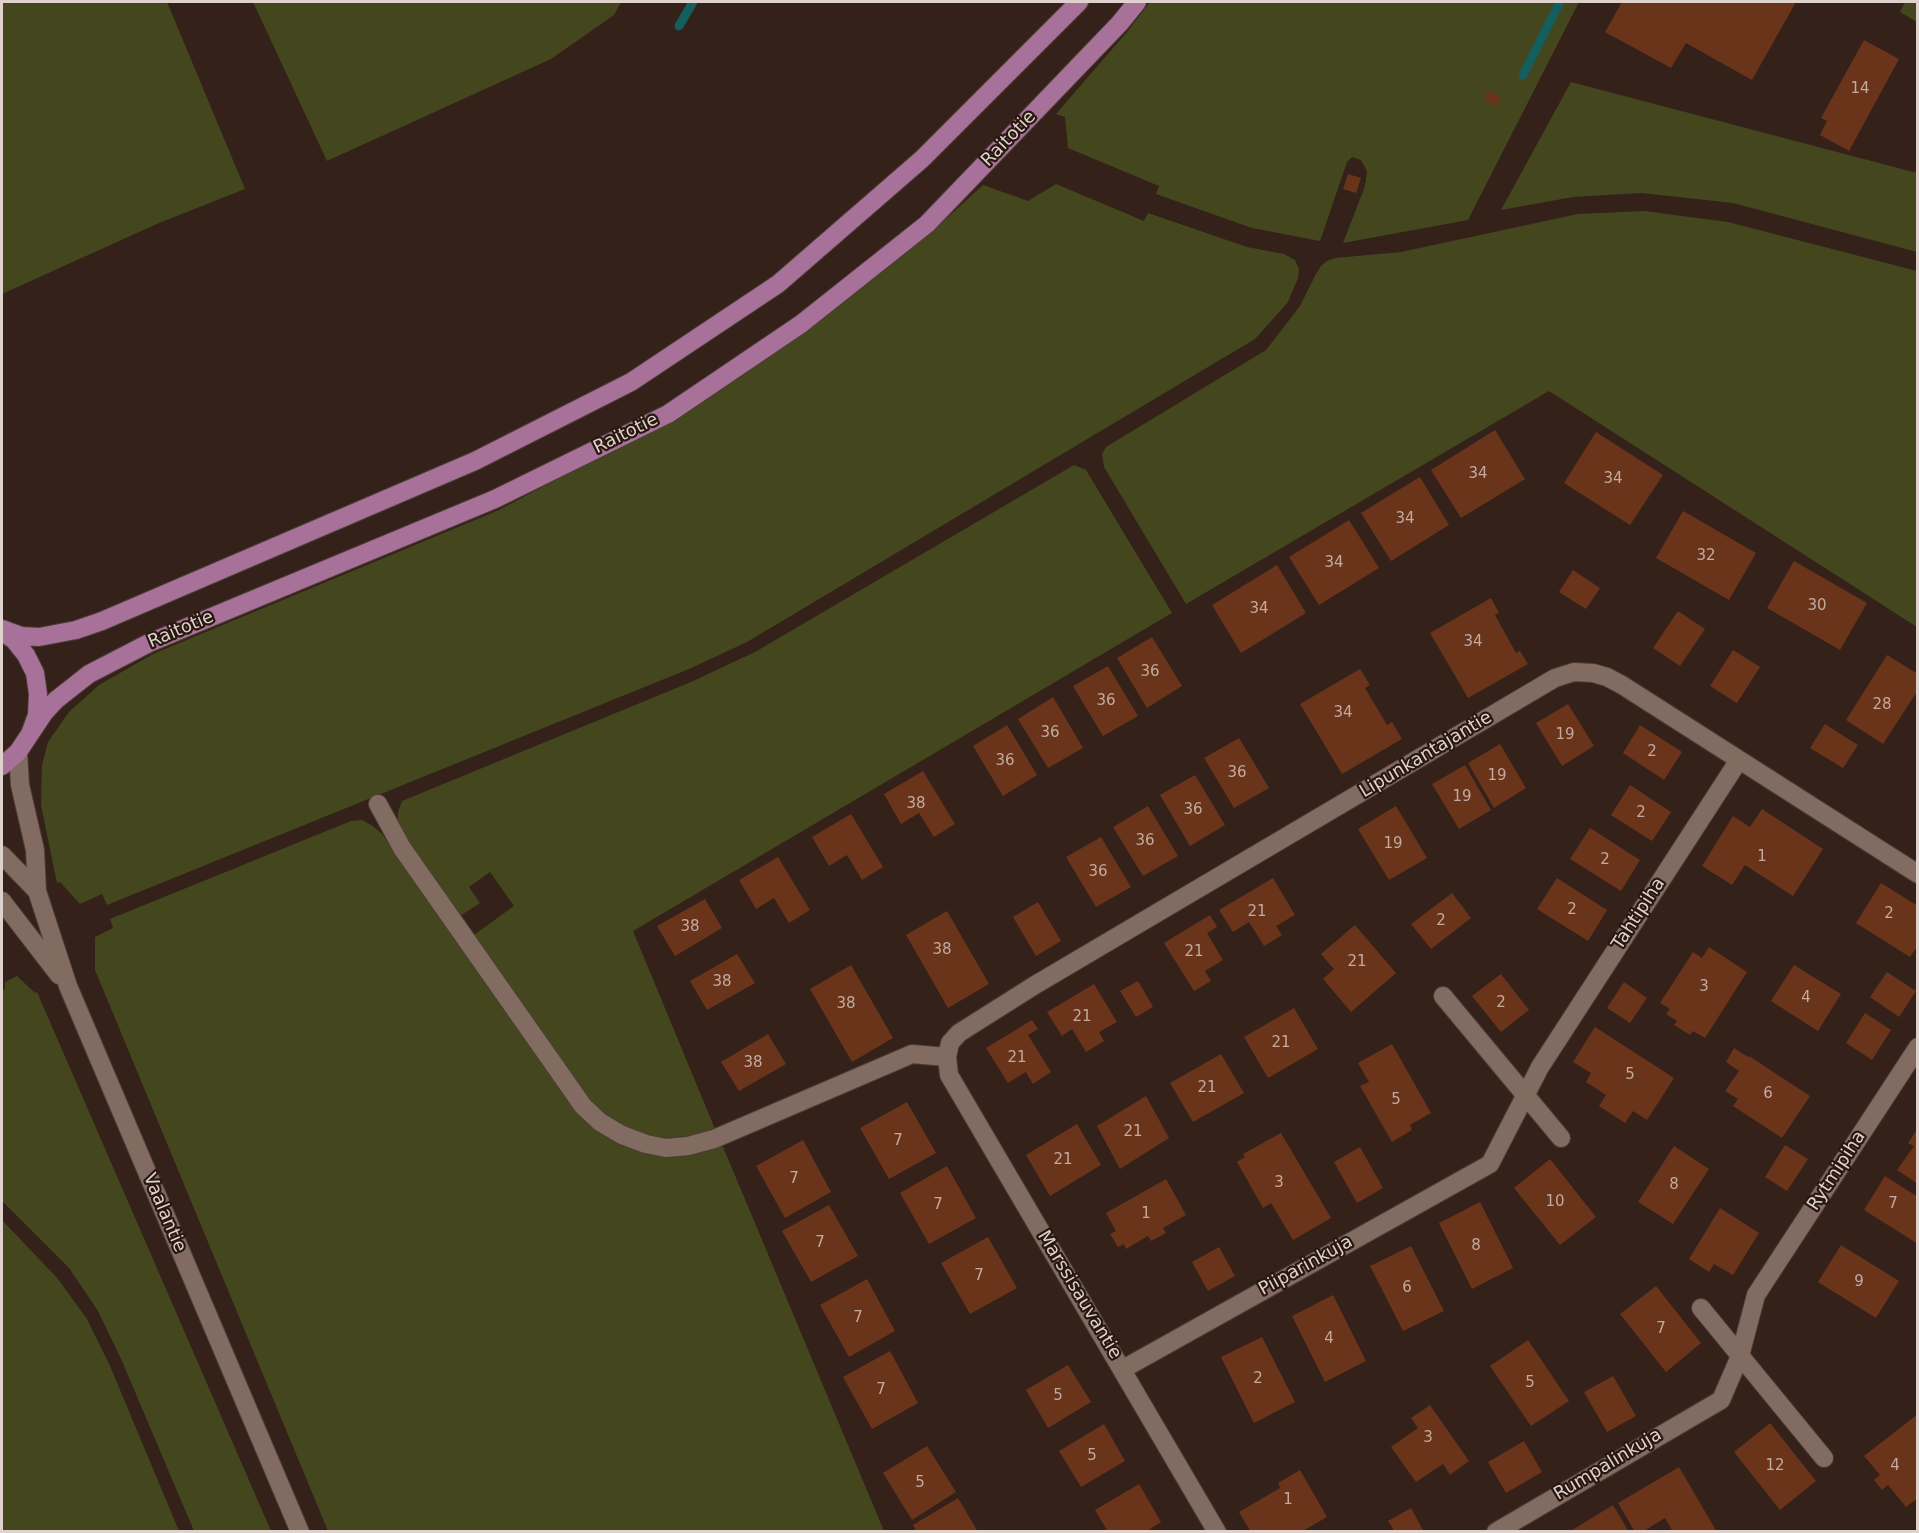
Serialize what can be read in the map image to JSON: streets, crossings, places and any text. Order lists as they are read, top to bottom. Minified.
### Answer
{"streets":{"main road":["Raitotie"],"street":["Lipunkantajantie","Tahtipiha","Rytmipiha","Vaalantie","Piiparinkuja","Marssisauvantie","Rumpalinkuja"]},"crossings":[["Raitotie","Vaalantie"],["Lipunkantajantie","Tahtipiha"],["Lipunkantajantie","Marssisauvantie"],["Tahtipiha","Piiparinkuja"],["Rytmipiha","Rumpalinkuja"],["Piiparinkuja","Marssisauvantie"]],"house_numbers":["14","34","34","34","32","34","30","34","34","36","36","28","34","36","19","2","36","36","19","19","38","36","2","36","19","1","2","36","2","21","2","2","38","38","21","21","38","3","4","2","38","21","21","21","38","5","21","6","5","21","7","21","7","3","8","10","7","7","1","7","8","7","9","6","7","7","4","2","5","7","5","3","5","12","4","5","1"]}
